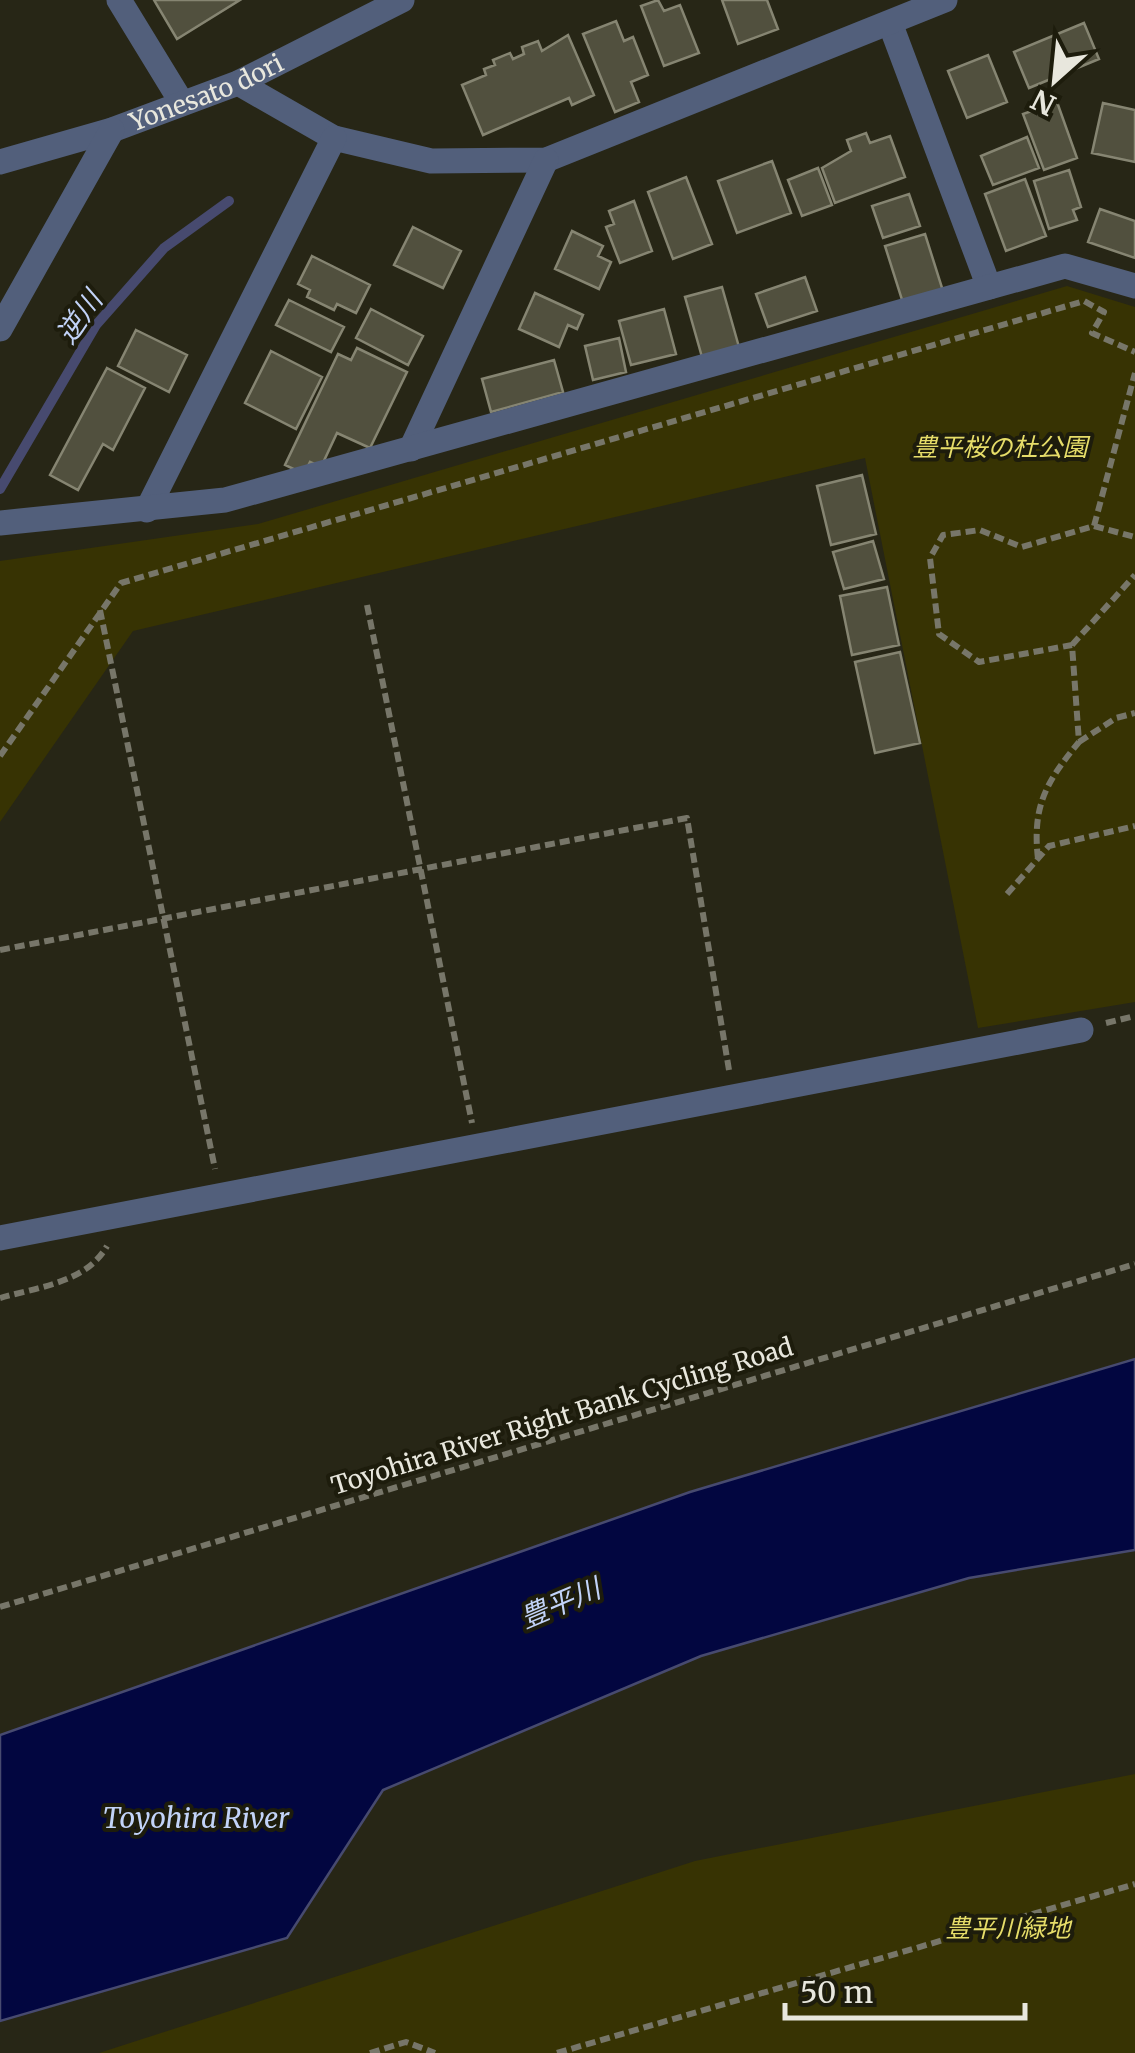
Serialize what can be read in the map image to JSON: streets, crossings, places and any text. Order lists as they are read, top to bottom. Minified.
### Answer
{"streets":{"street":["Yonesato dori"],"path":["Toyohira River Right Bank Cycling Road"]},"water":["逆川","豊平川","Toyohira River"],"parks":["豊平桜の杜公園","豊平川緑地"],"scale_bar":"50 m","north":"bottom left"}
